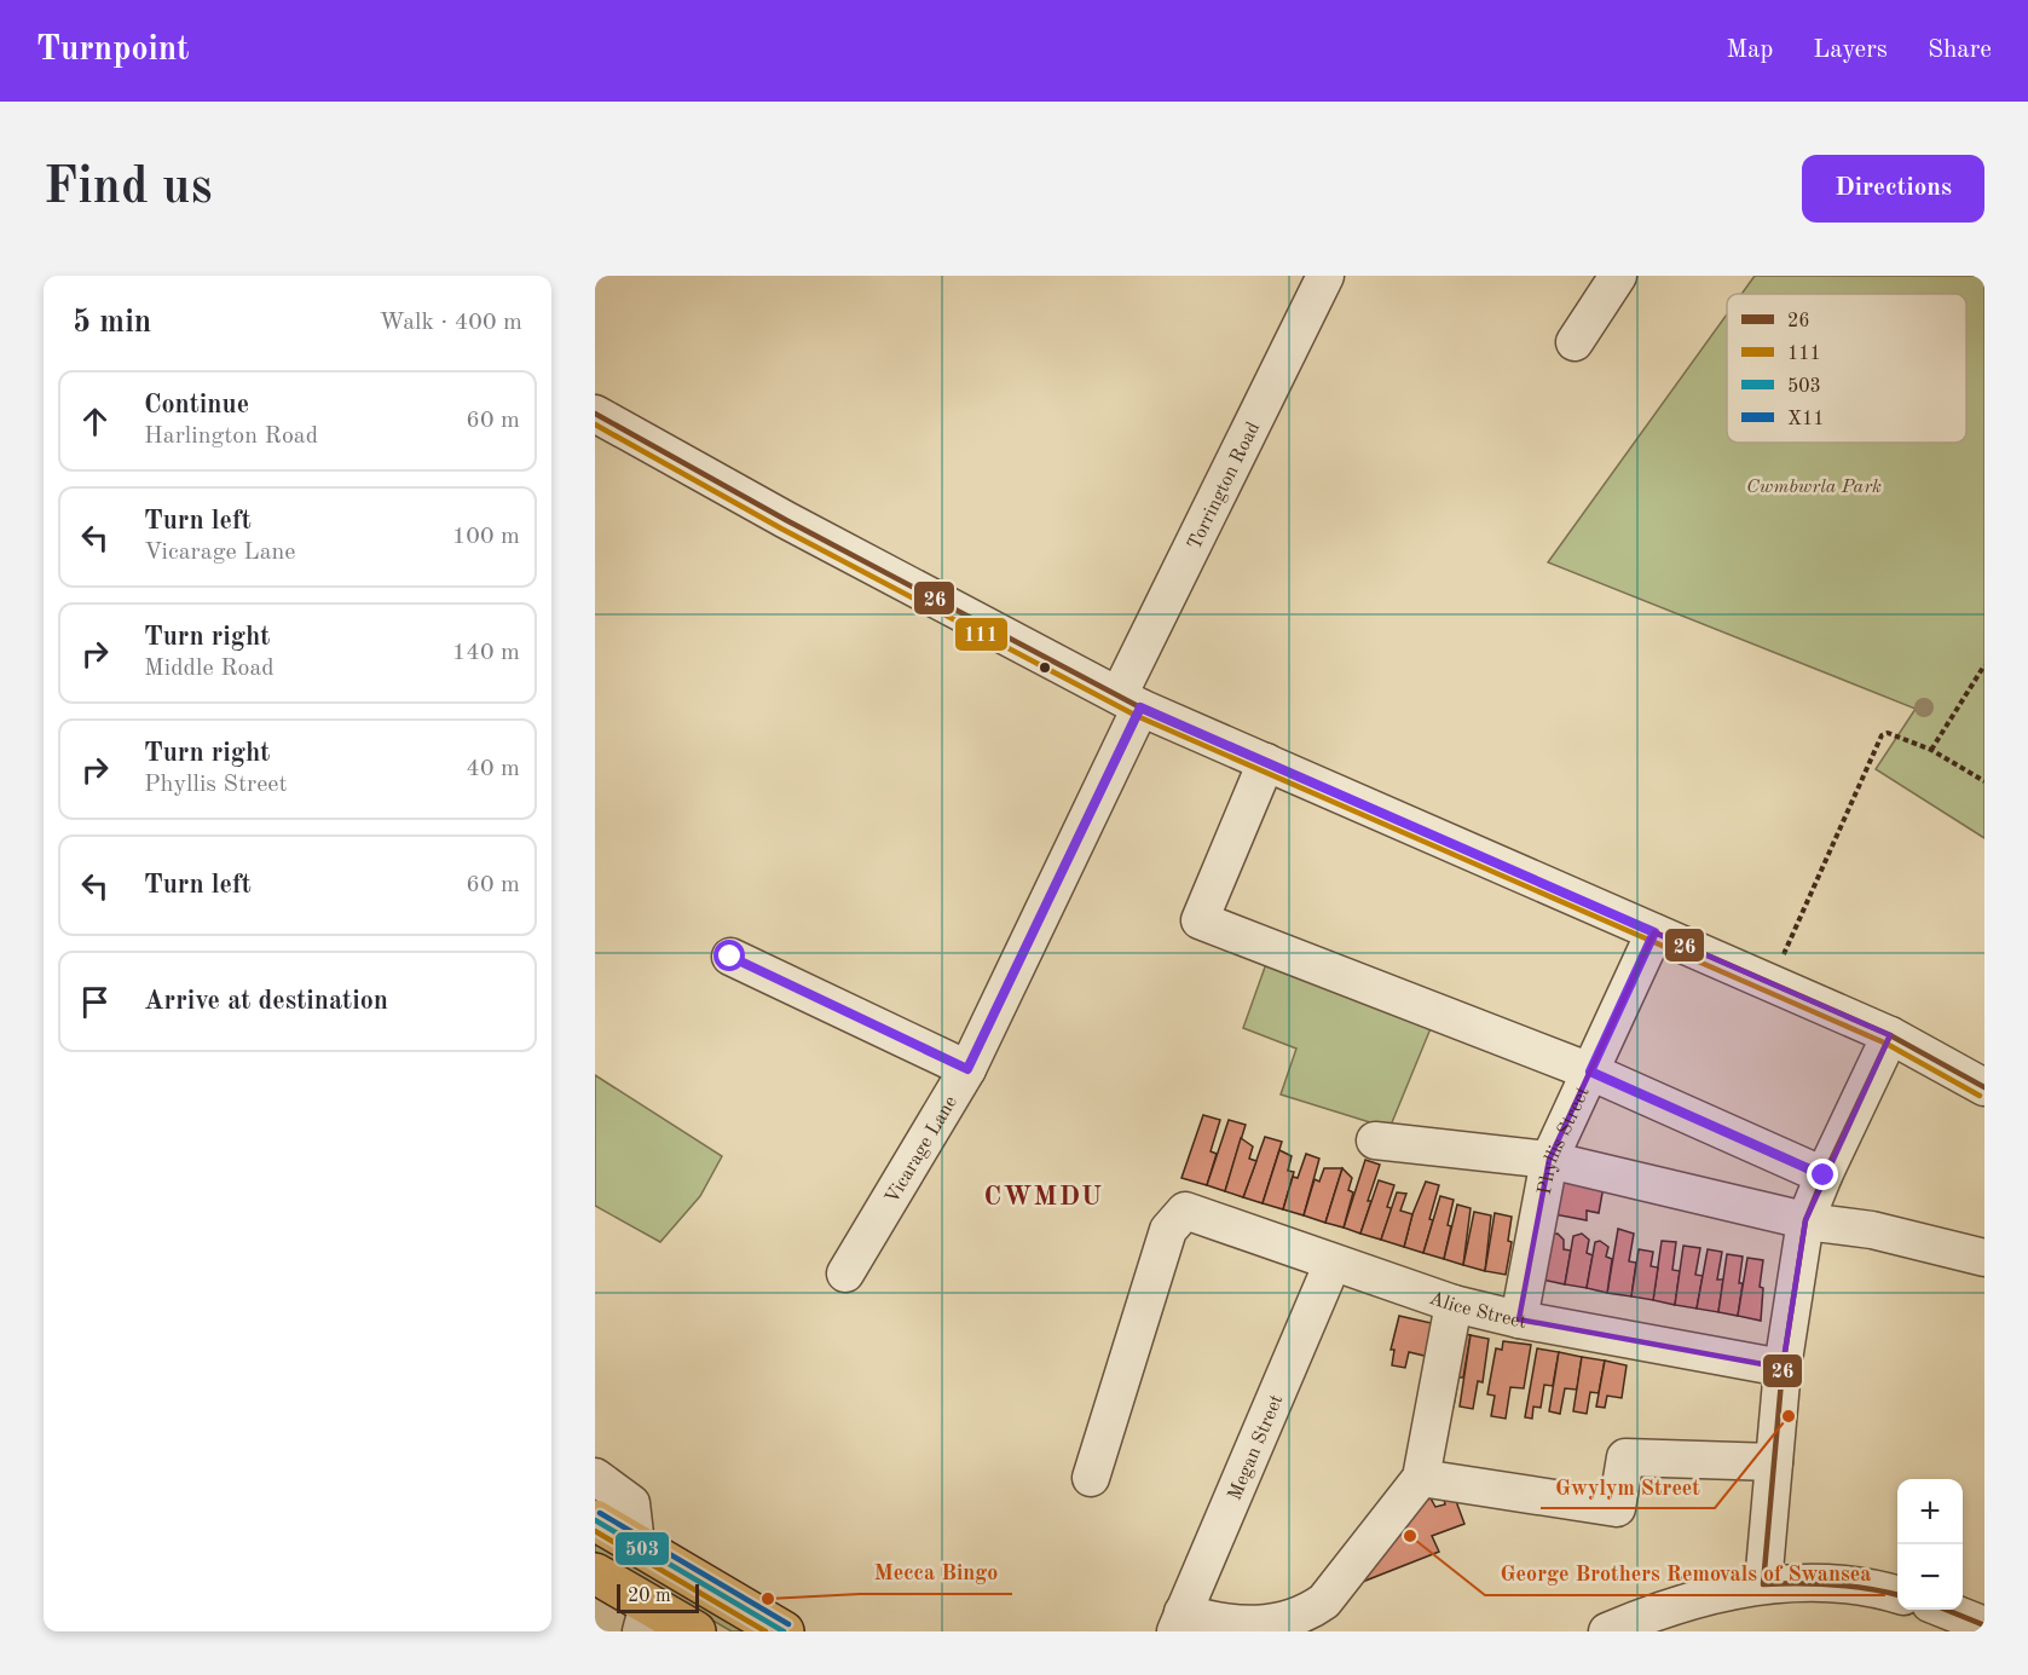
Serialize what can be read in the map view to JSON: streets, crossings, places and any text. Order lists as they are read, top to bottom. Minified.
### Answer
{"streets":{"street":["Torrington Road","Phyllis Street","Vicarage Lane","Alice Street","Megan Street"]},"crossings":[["Torrington Road","Vicarage Lane"],["Phyllis Street","Alice Street"],["Alice Street","Megan Street"]],"districts":["CWMDU"],"parks":["Cwmbwrla Park"],"places":["Gwylym Street","George Brothers Removals of Swansea","Mecca Bingo"],"lines":["transit line 26","transit line 111","transit line X11","transit line 503"],"legend":["26","111","503","X11"],"scale_bar":"20 m","page":{"header":"Turnpoint","nav":["Map","Layers","Share"],"buttons":"Directions","title":"Find us","heading":["5 min","Walk · 400 m"],"list":[["Continue","Harlington Road","60 m"],["Turn left","Vicarage Lane","100 m"],["Turn right","Middle Road","140 m"],["Turn right","Phyllis Street","40 m"],["Turn left","60 m"],"Arrive at destination"],"map_buttons":["+","−"],"scale":"20 m"}}
